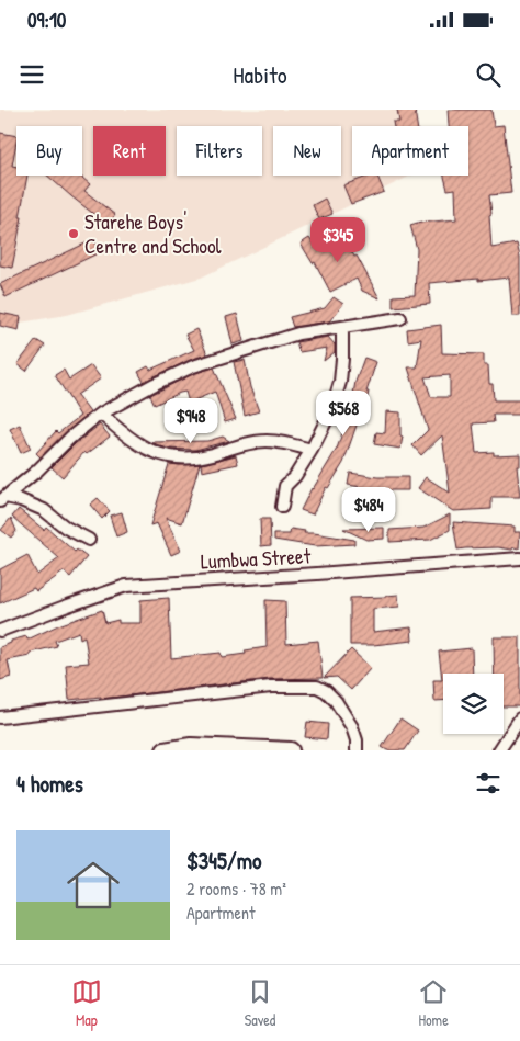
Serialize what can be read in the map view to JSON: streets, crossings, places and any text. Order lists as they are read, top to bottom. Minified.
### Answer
{"streets":{"street":["Lumbwa Street"]},"places":["Starehe Boys' Centre and School"],"page":{"status":"09:10","header":"Habito","chip":["Buy","Rent","Filters","New","Apartment"],"price":["$345","$568","$948","$484"],"heading":"4 homes","list":[{"name":"$345/mo","note":"2 rooms · 78 m² · Apartment"}],"tabs":["Map","Saved","Home"]}}
